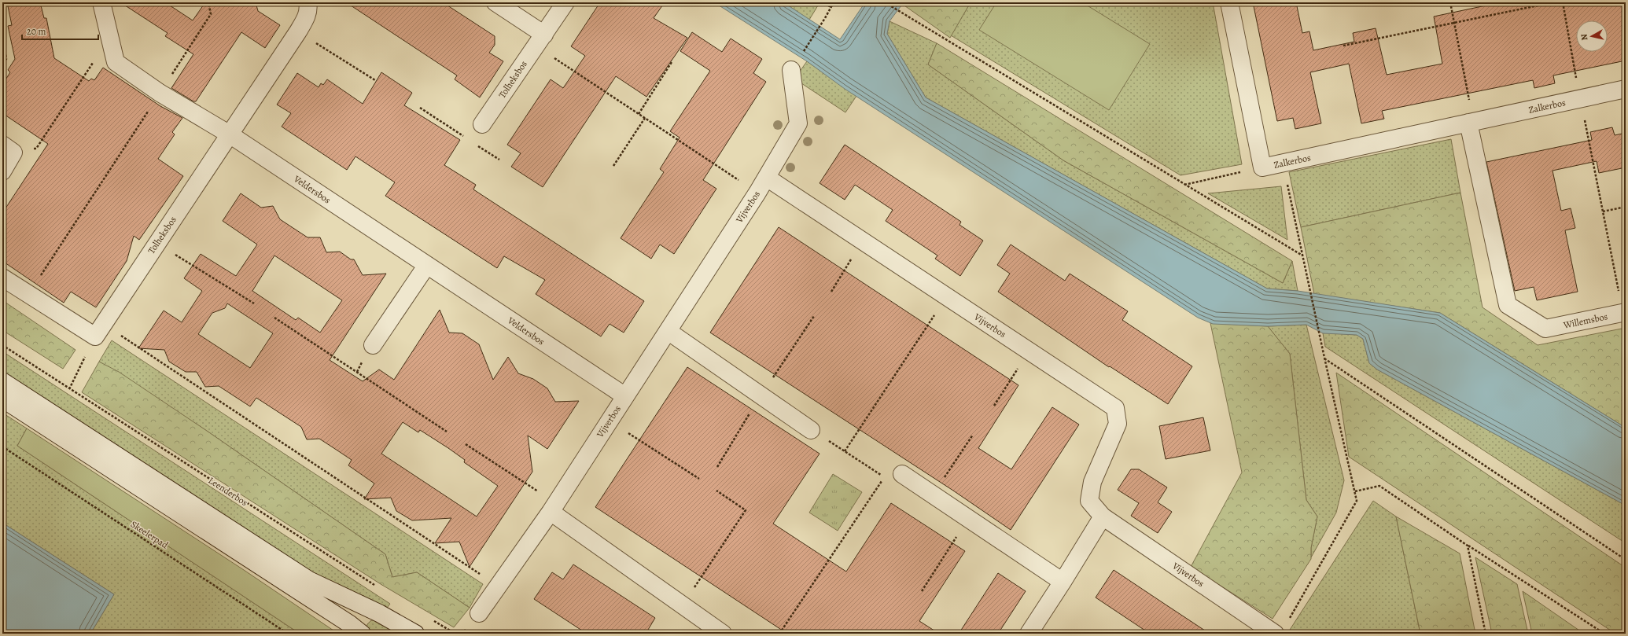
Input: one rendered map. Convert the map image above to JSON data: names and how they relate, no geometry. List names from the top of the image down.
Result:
{
  "streets": {
    "street": [
      "Tolheksbos",
      "Zalkerbos",
      "Veldersbos",
      "Vijverbos",
      "Willemsbos"
    ],
    "path": ["Leenderbos", "Skeelerpad"]
  },
  "crossings": [
    ["Tolheksbos", "Veldersbos"],
    ["Zalkerbos", "Willemsbos"],
    ["Veldersbos", "Vijverbos"]
  ],
  "scale_bar": "20 m",
  "north": "left"
}
